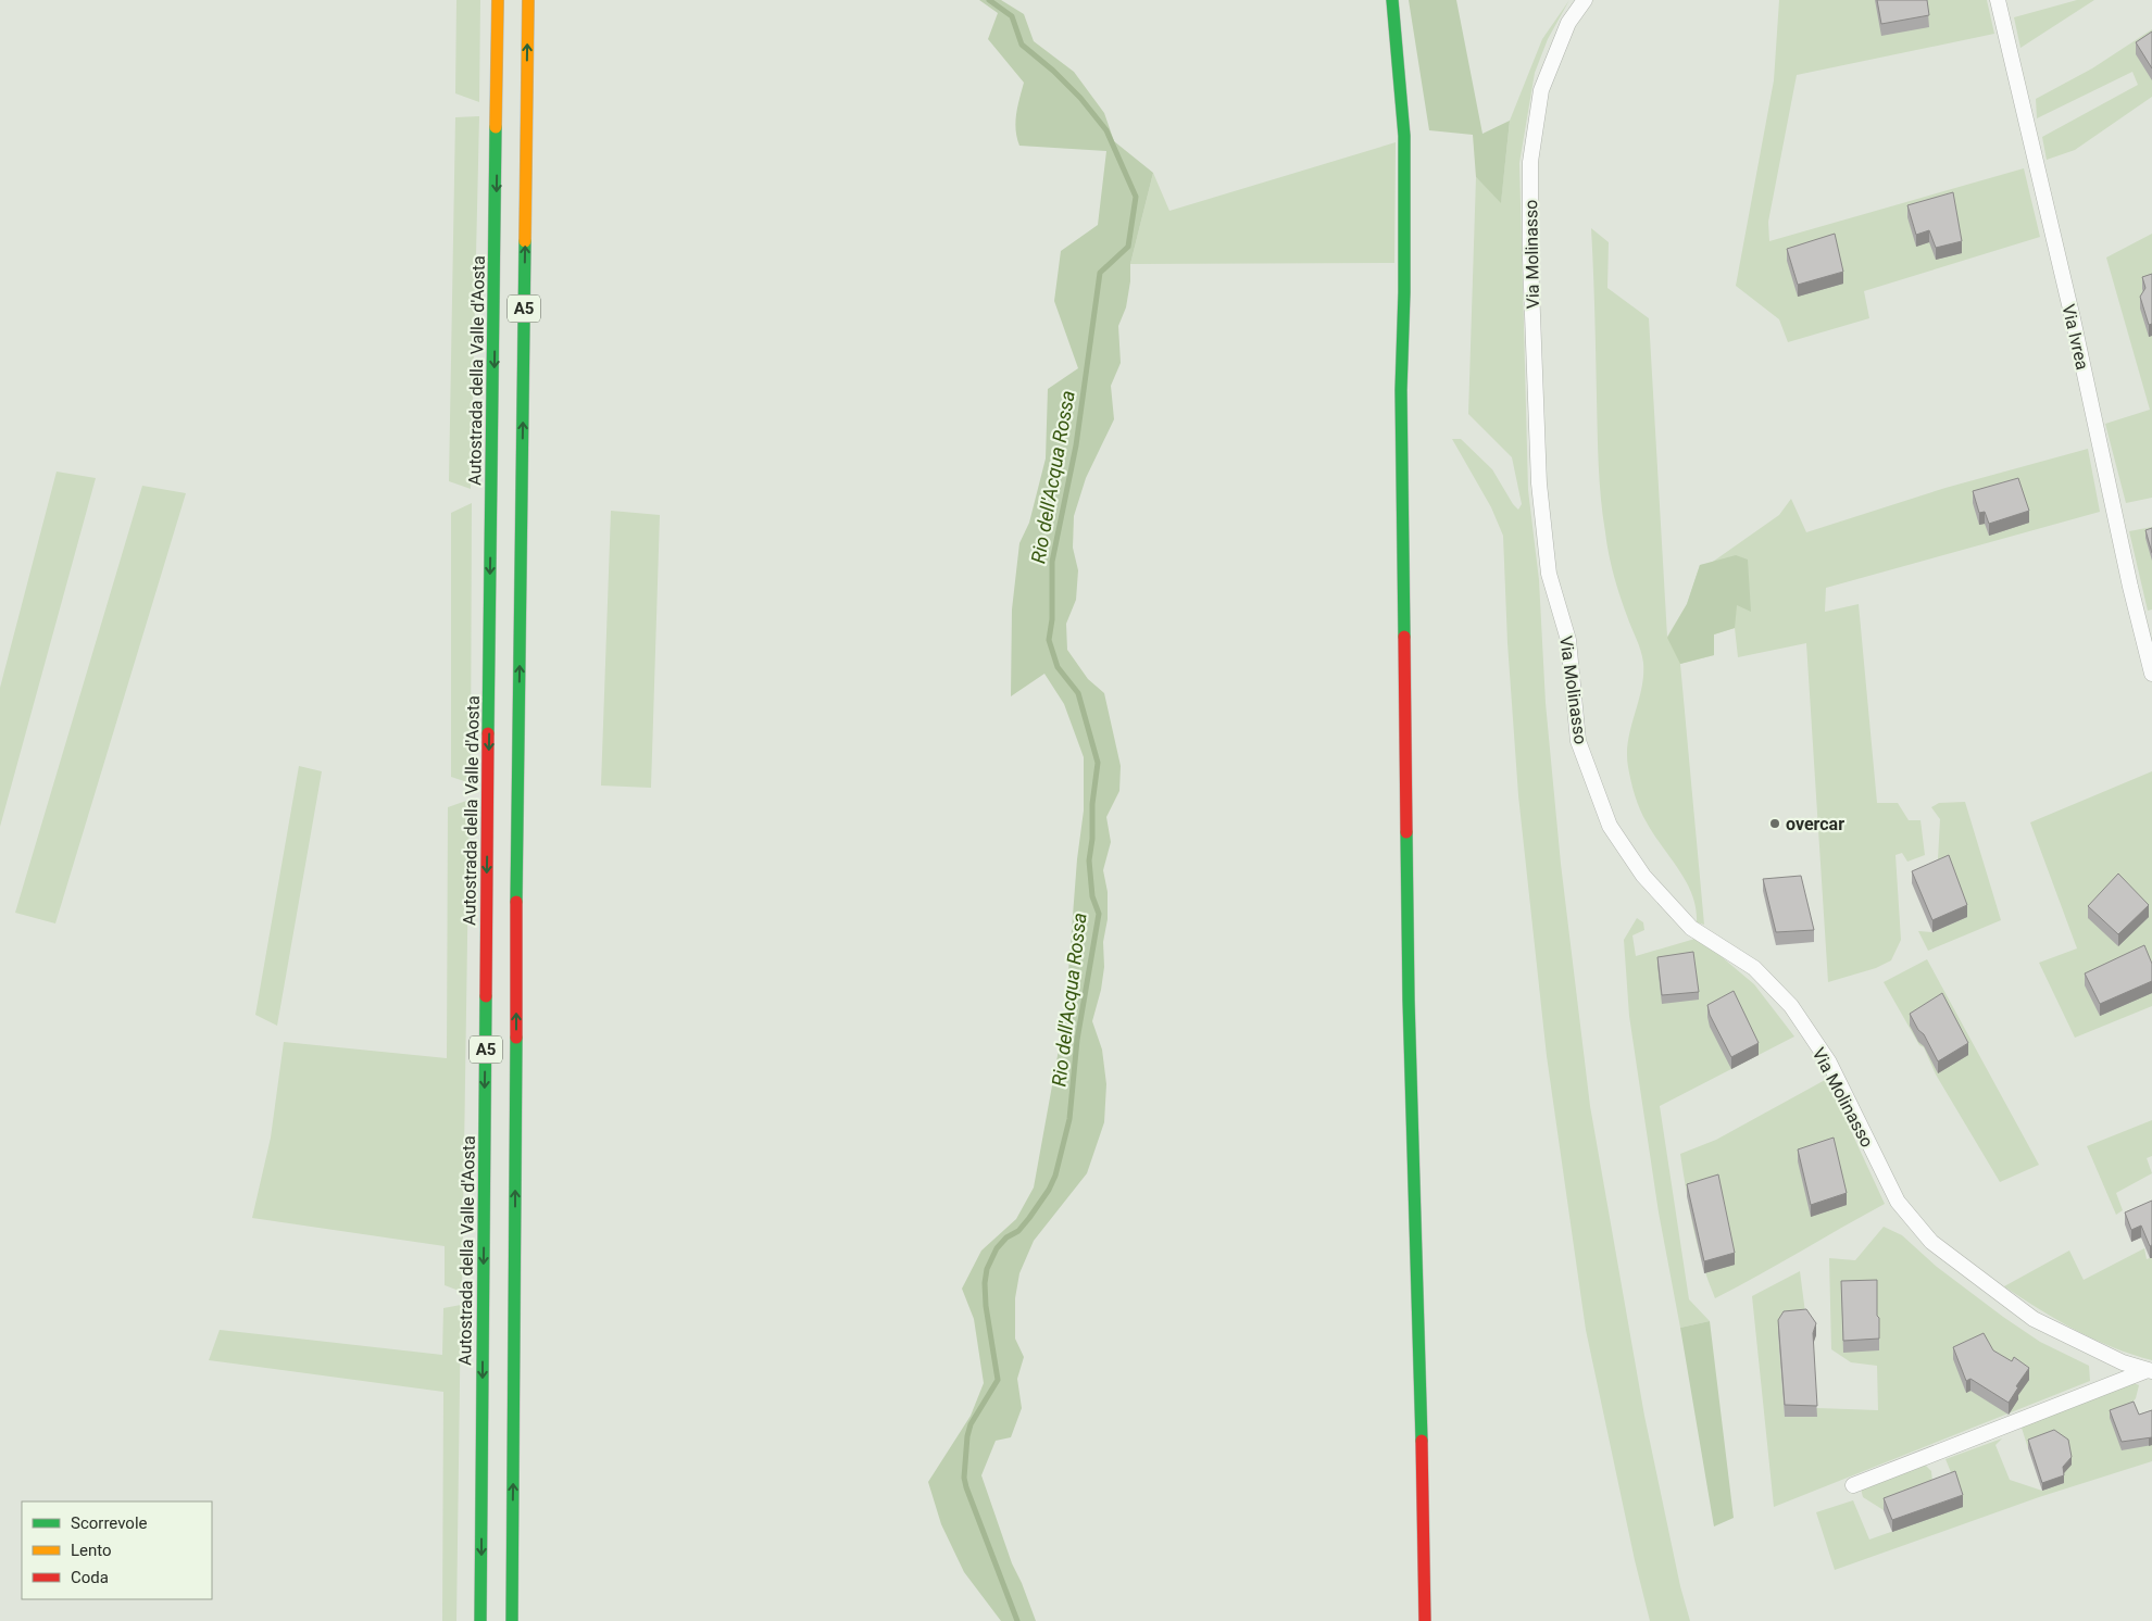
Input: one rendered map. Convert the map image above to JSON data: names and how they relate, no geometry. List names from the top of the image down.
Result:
{
  "streets": {
    "main road": ["A5", "Autostrada della Valle d'Aosta"],
    "street": ["Via Molinasso", "Via Ivrea"]
  },
  "water": ["Rio dell'Acqua Rossa"],
  "places": ["overcar"],
  "legend": ["Scorrevole", "Lento", "Coda"]
}
